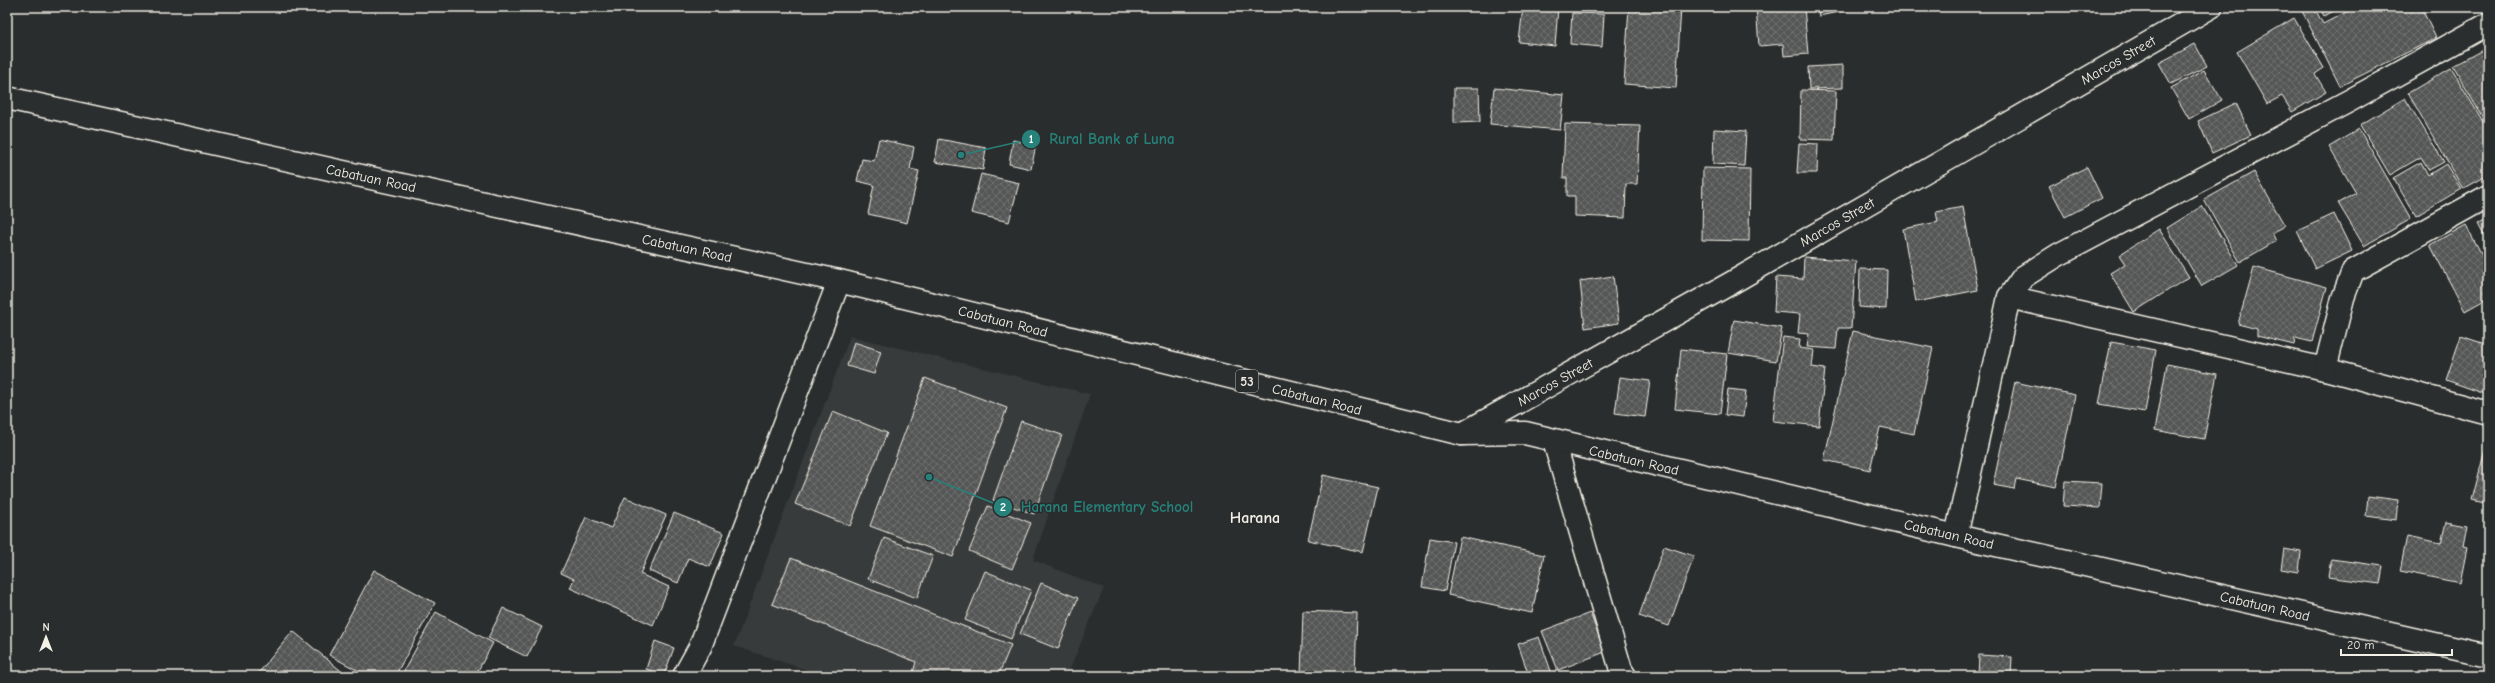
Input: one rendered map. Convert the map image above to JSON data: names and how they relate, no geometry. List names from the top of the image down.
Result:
{
  "streets": {
    "main road": ["Marcos Street", "Cabatuan Road", "53"]
  },
  "crossings": [
    ["Marcos Street", "Cabatuan Road"]
  ],
  "districts": ["Harana"],
  "places": ["Rural Bank of Luna", "Harana Elementary School"],
  "scale_bar": "20 m",
  "north": "top"
}
